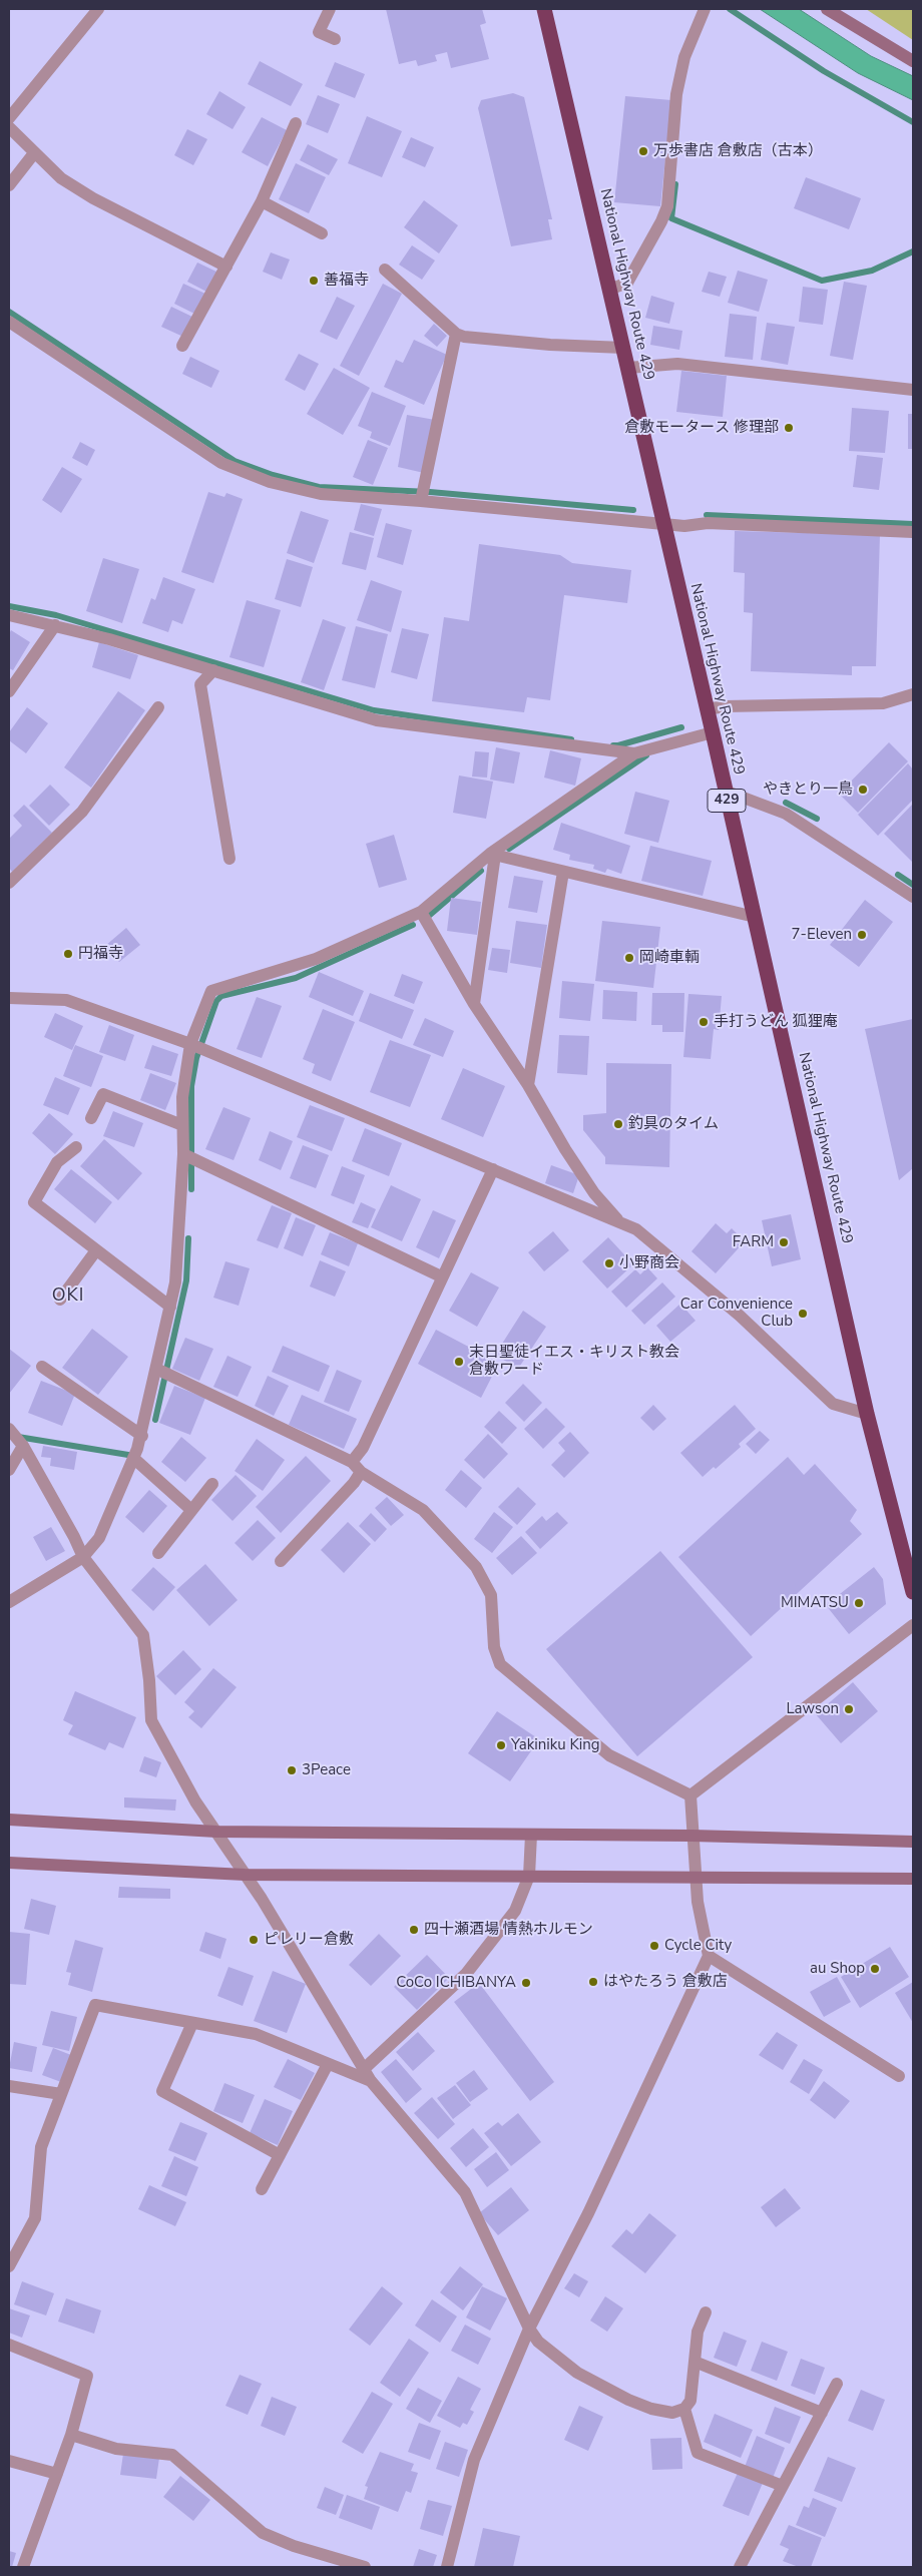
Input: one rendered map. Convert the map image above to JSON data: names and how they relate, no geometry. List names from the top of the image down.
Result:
{
  "streets": {
    "highway": ["National Highway Route 429", "429"]
  },
  "districts": ["OKI"],
  "places": [
    "万歩書店 倉敷店（古本）",
    "善福寺",
    "倉敷モータース 修理部",
    "やきとり一鳥",
    "7-Eleven",
    "円福寺",
    "岡崎車輌",
    "手打うどん 狐狸庵",
    "釣具のタイム",
    "FARM",
    "小野商会",
    "Car Convenience Club",
    "末日聖徒イエス・キリスト教会 倉敷ワード",
    "MIMATSU",
    "Lawson",
    "Yakiniku King",
    "3Peace",
    "四十瀬酒場 情熱ホルモン",
    "ピレリー倉敷",
    "Cycle City",
    "au Shop",
    "はやたろう 倉敷店",
    "CoCo ICHIBANYA"
  ]
}
